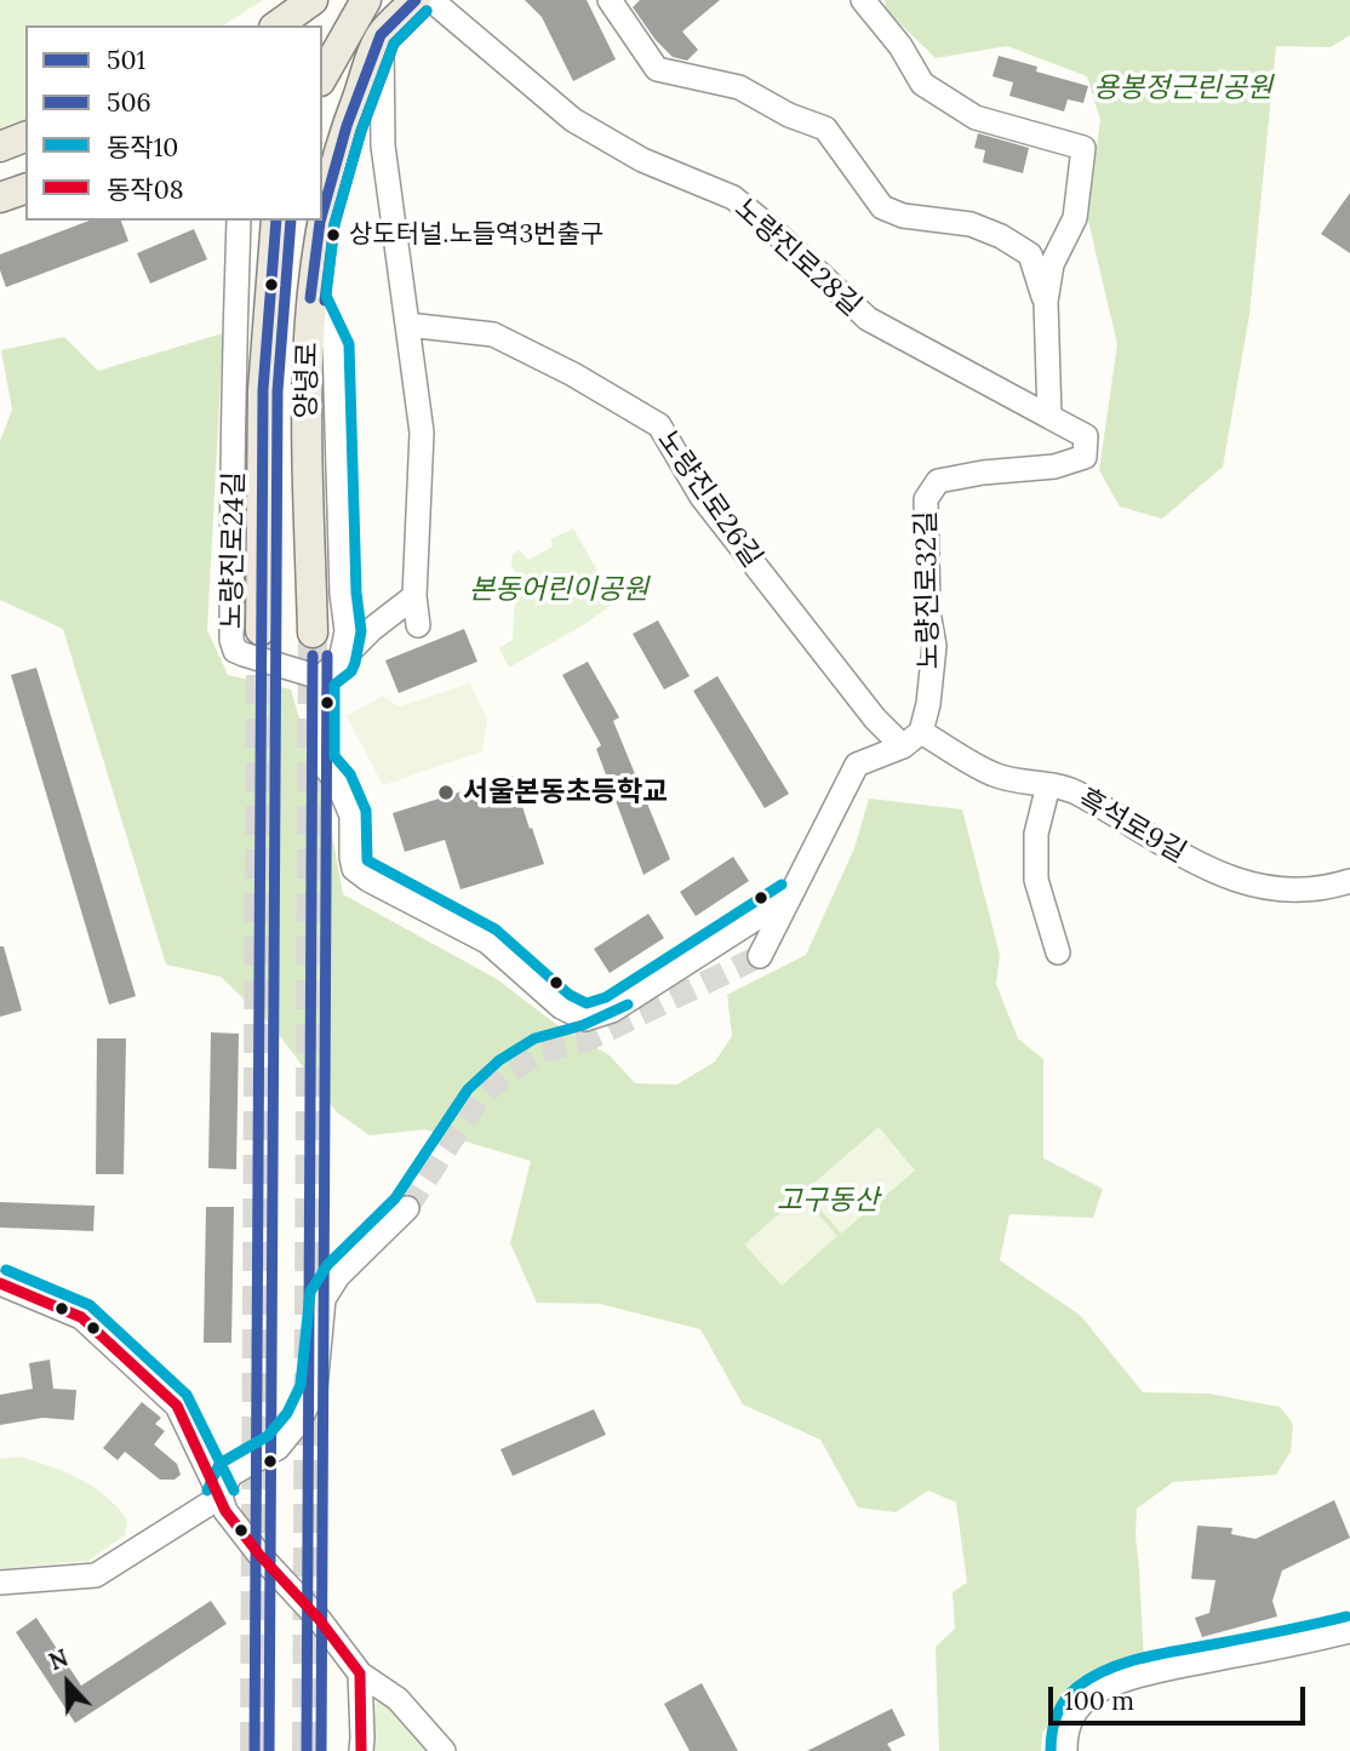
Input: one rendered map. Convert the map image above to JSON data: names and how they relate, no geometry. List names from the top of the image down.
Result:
{
  "streets": {
    "main road": ["양녕로"],
    "street": [
      "노량진로28길",
      "노량진로26길",
      "노량진로24길",
      "노량진로32길",
      "흑석로9길"
    ]
  },
  "crossings": [
    ["노량진로28길", "노량진로32길"],
    ["노량진로26길", "노량진로32길"],
    ["노량진로26길", "흑석로9길"],
    ["노량진로32길", "흑석로9길"]
  ],
  "parks": ["용봉정근린공원", "본동어린이공원", "고구동산"],
  "places": ["상도터널.노들역3번출구", "서울본동초등학교"],
  "lines": [
    "transit line 501",
    "transit line 506",
    "transit line 동작10",
    "transit line 동작08"
  ],
  "legend": [
    "501",
    "506",
    "동작10",
    "동작08"
  ],
  "scale_bar": "100 m",
  "north": "top"
}
